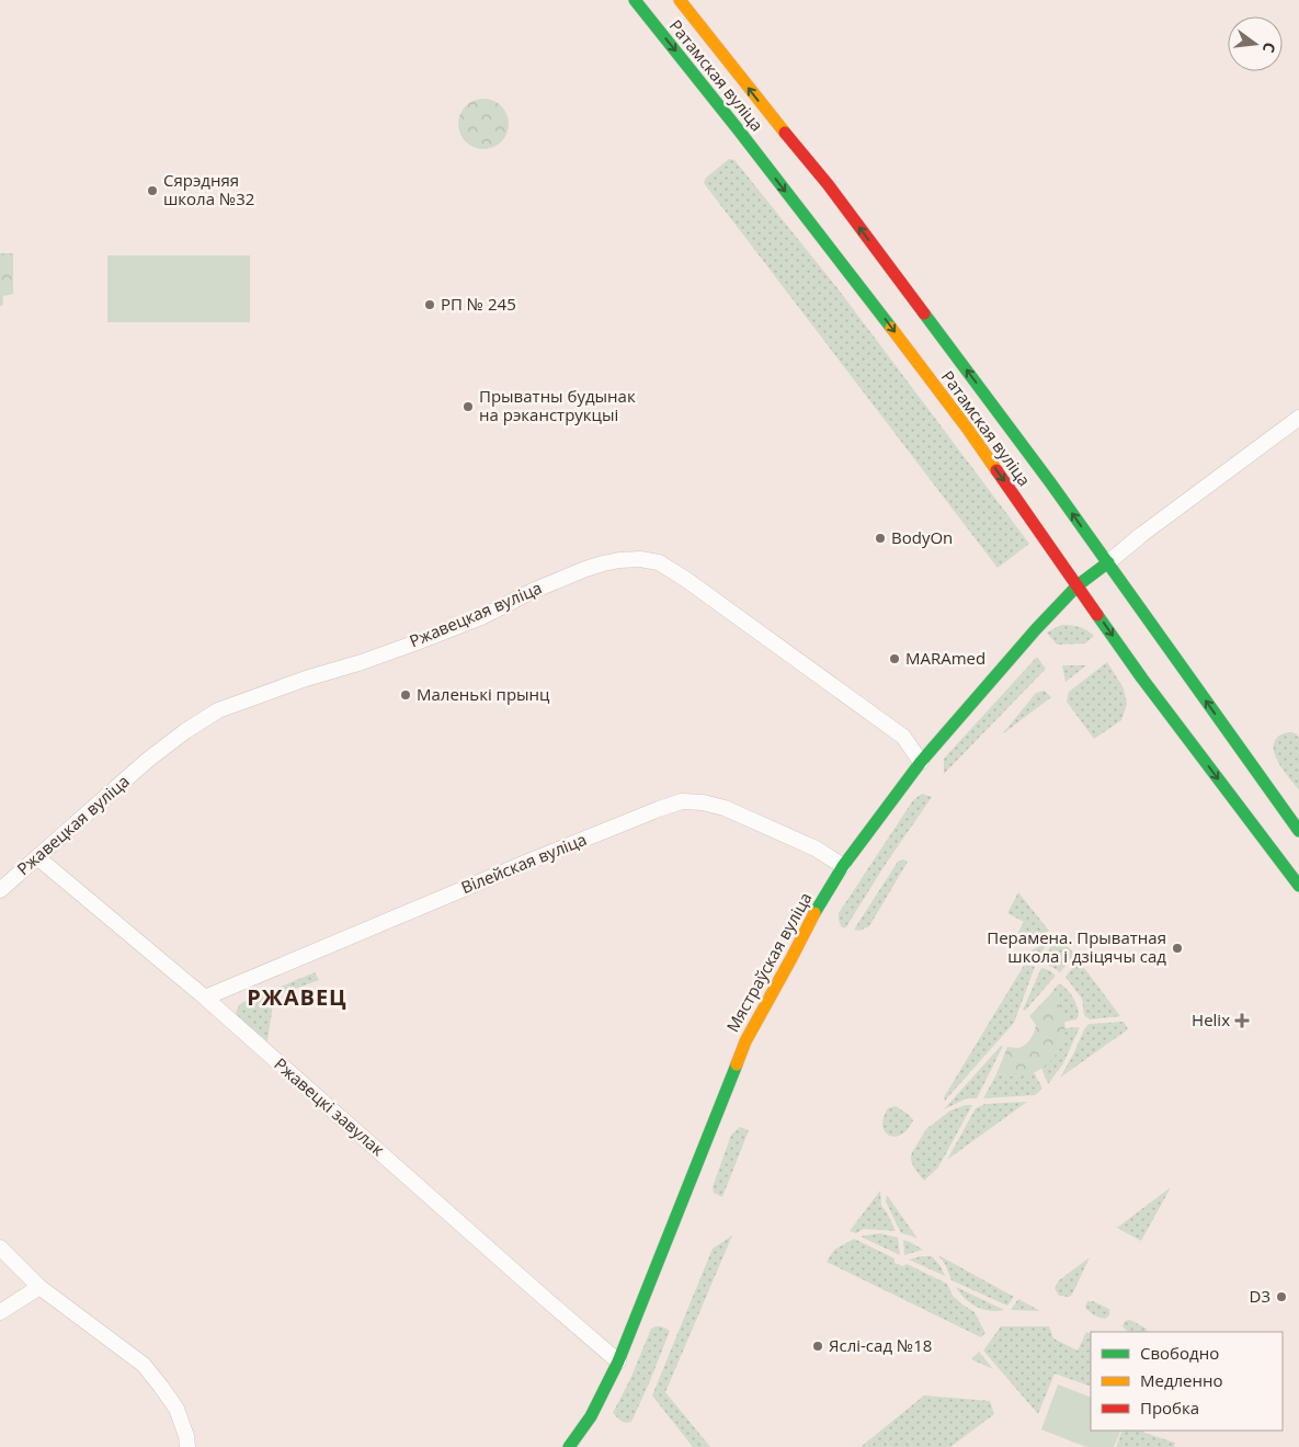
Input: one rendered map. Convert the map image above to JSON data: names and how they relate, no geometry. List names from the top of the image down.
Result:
{
  "streets": {
    "main road": ["Ратамская вуліца", "Мястраўская вуліца"],
    "street": ["Ржавецкая вуліца", "Вілейская вуліца", "Ржавецкі завулак"]
  },
  "crossings": [
    ["Ратамская вуліца", "Мястраўская вуліца"],
    ["Ржавецкая вуліца", "Мястраўская вуліца"],
    ["Ржавецкая вуліца", "Ржавецкі завулак"],
    ["Вілейская вуліца", "Мястраўская вуліца"],
    ["Вілейская вуліца", "Ржавецкі завулак"],
    ["Мястраўская вуліца", "Ржавецкі завулак"]
  ],
  "districts": ["РЖАВЕЦ"],
  "places": {
    "other": [
      "Сярэдняя школа №32",
      "РП № 245",
      "Прыватны будынак на рэканструкцыі",
      "BodyOn",
      "MARAmed",
      "Маленькі прынц",
      "Перамена. Прыватная школа і дзіцячы сад",
      "D3",
      "Яслі-сад №18"
    ],
    "health": ["Helix"]
  },
  "legend": ["Свободно", "Медленно", "Пробка"],
  "north": "right"
}
